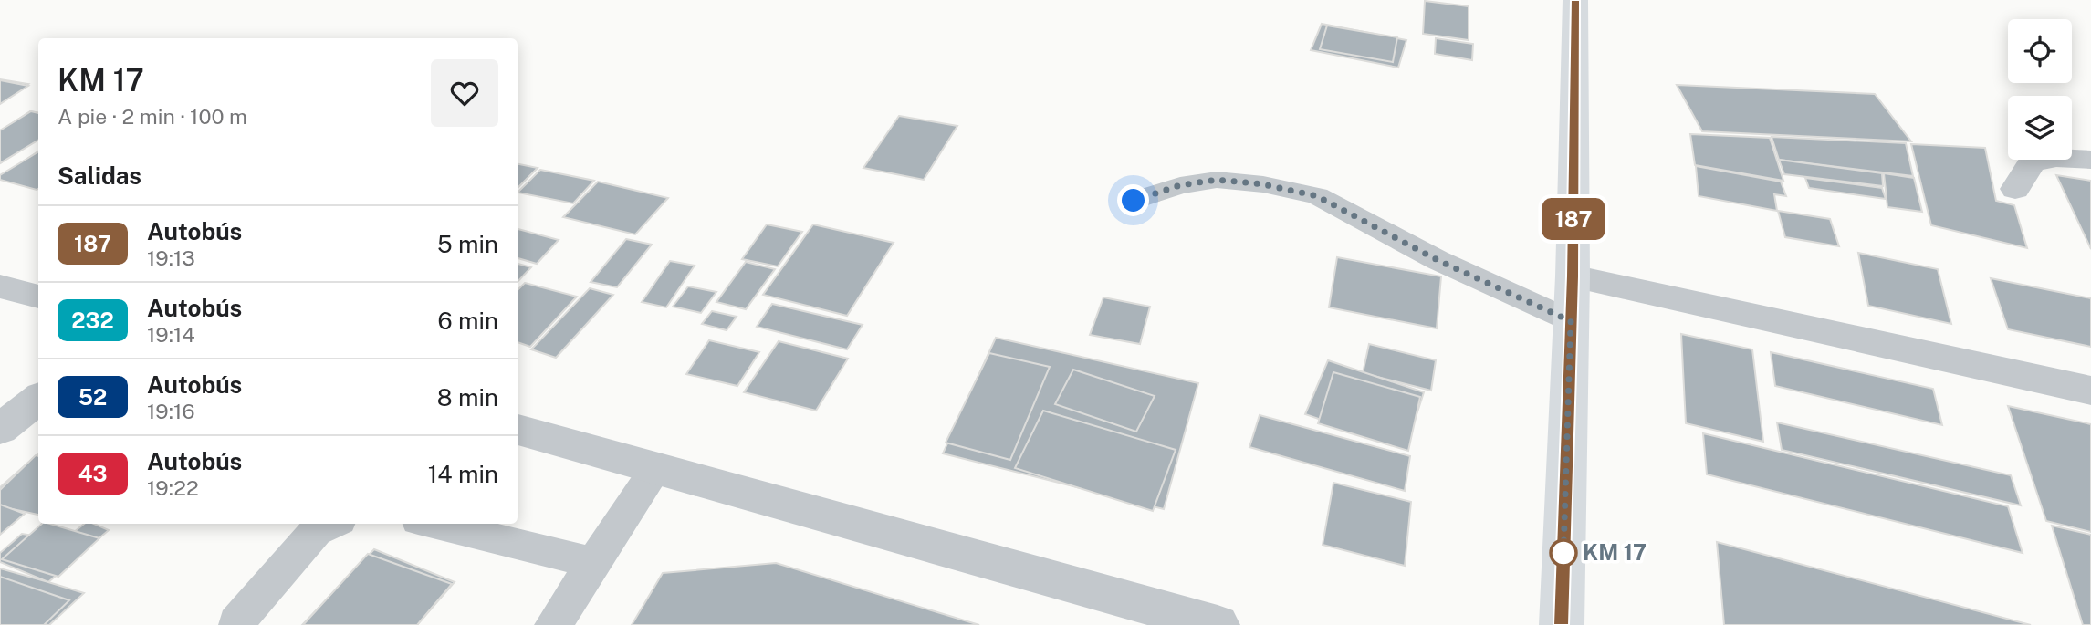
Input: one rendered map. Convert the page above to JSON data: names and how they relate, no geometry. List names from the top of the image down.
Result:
{
  "places": ["KM 17"],
  "lines": ["bus line 187"],
  "page": {
    "on_map": "187",
    "heading": [
      ["KM 17", "A pie · 2 min · 100 m"],
      "Salidas"
    ],
    "list": [
      {
        "mark": "187",
        "name": "Autobús",
        "note": "19:13",
        "value": "5 min"
      },
      {
        "mark": "232",
        "name": "Autobús",
        "note": "19:14",
        "value": "6 min"
      },
      {
        "mark": "52",
        "name": "Autobús",
        "note": "19:16",
        "value": "8 min"
      },
      {
        "mark": "43",
        "name": "Autobús",
        "note": "19:22",
        "value": "14 min"
      }
    ]
  }
}
